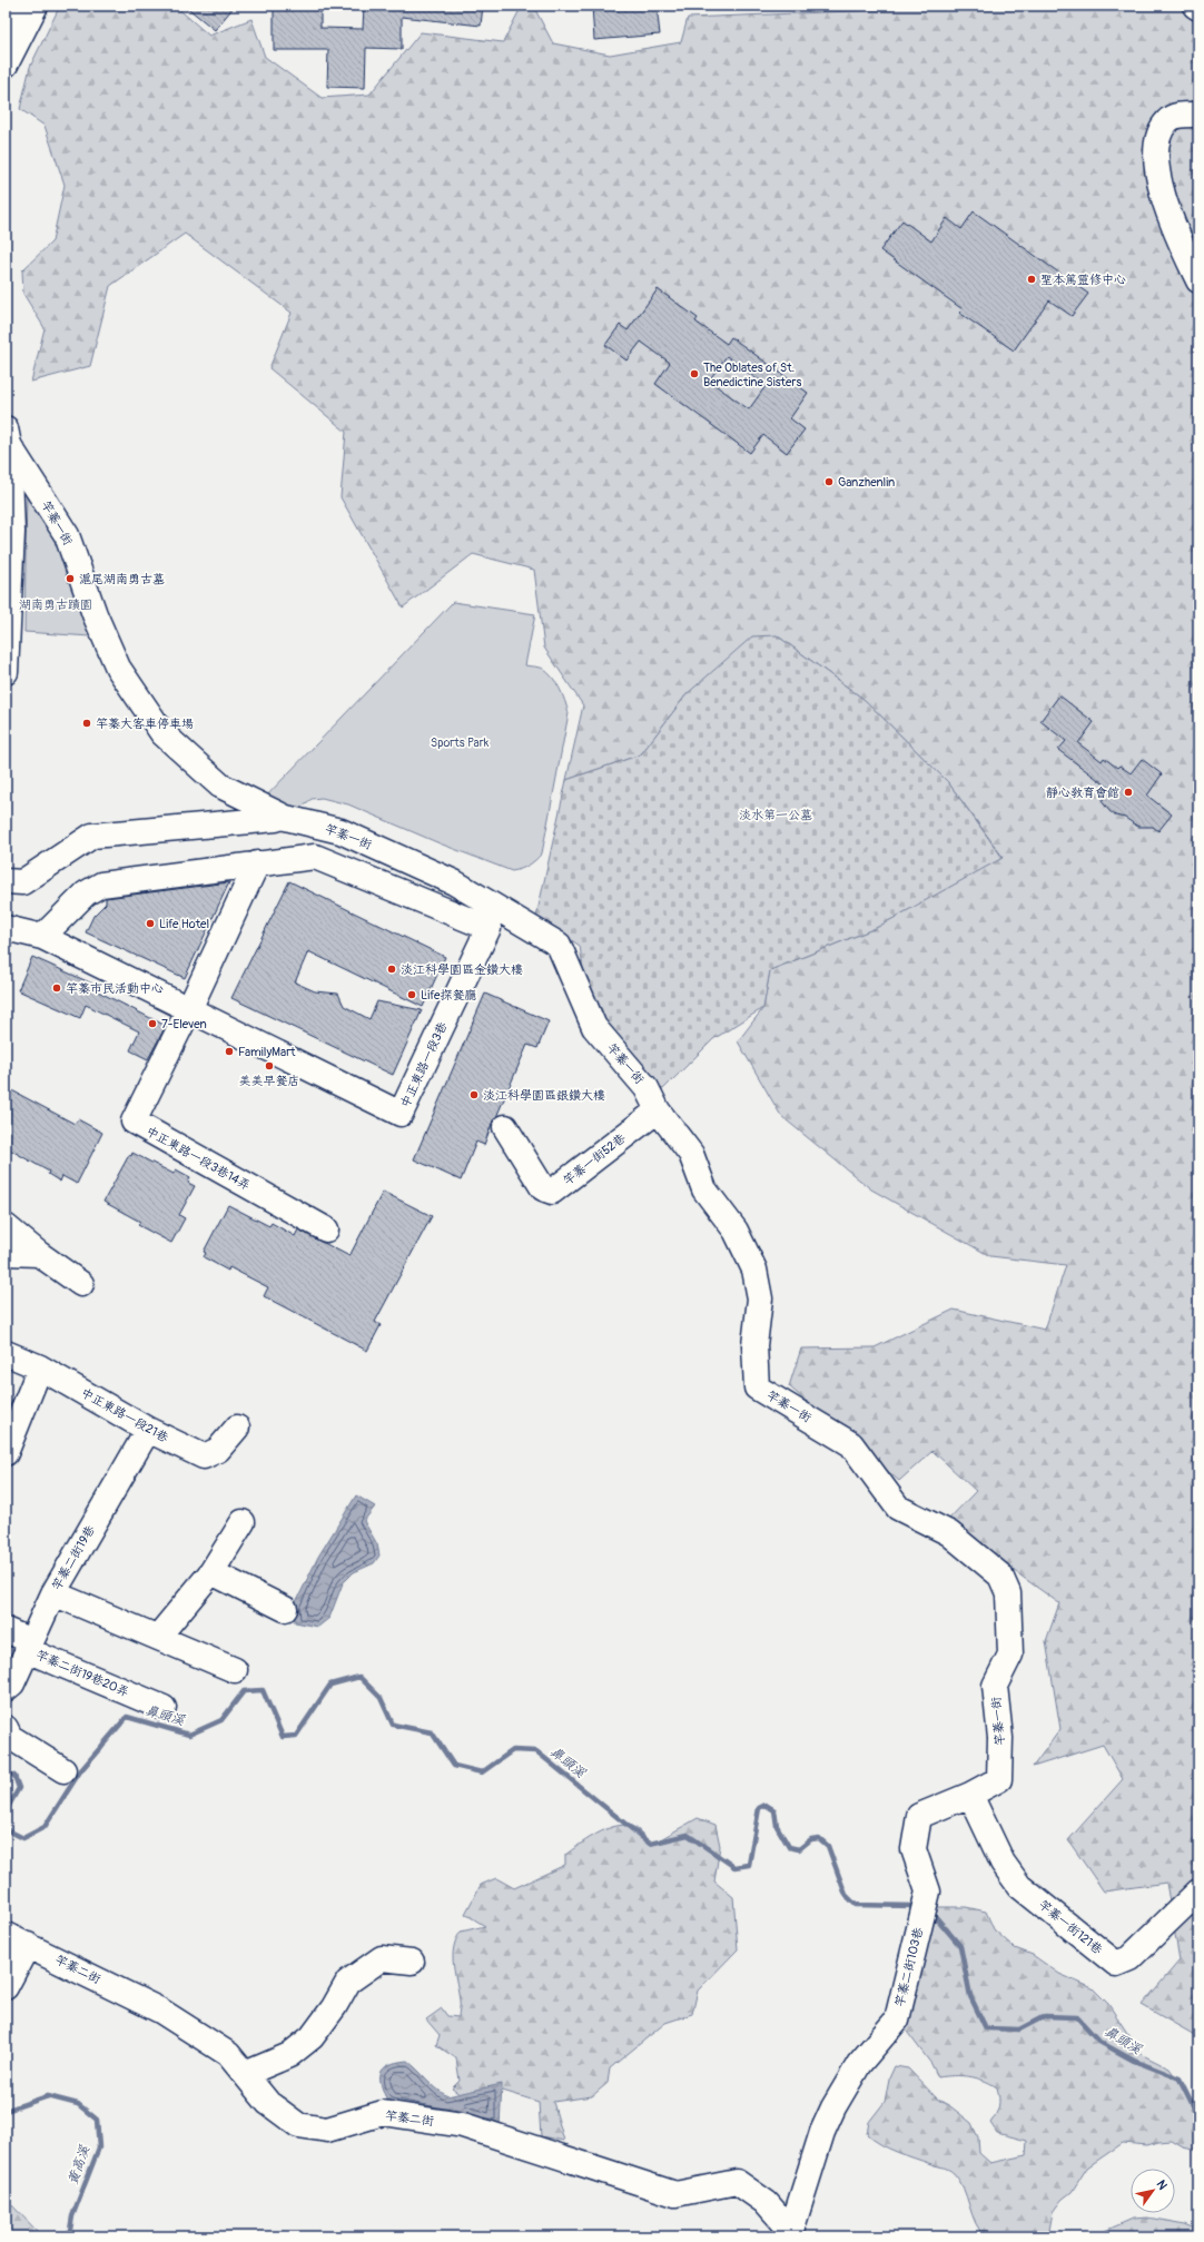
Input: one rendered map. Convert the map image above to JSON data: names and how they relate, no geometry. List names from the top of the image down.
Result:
{
  "streets": {
    "street": [
      "竿蓁一街",
      "中正東路一段3巷",
      "中正東路一段3巷14弄",
      "竿蓁一街52巷",
      "中正東路一段21巷",
      "竿蓁二街19巷",
      "竿蓁二街19巷20弄",
      "竿蓁一街121巷",
      "竿蓁二街103巷",
      "竿蓁二街"
    ]
  },
  "crossings": [
    ["竿蓁一街", "竿蓁一街52巷"],
    ["竿蓁一街", "竿蓁一街121巷"],
    ["竿蓁一街", "竿蓁二街103巷"],
    ["中正東路一段3巷", "中正東路一段3巷14弄"],
    ["中正東路一段21巷", "竿蓁二街19巷"],
    ["竿蓁二街19巷", "竿蓁二街19巷20弄"],
    ["竿蓁一街121巷", "竿蓁二街103巷"],
    ["竿蓁二街103巷", "竿蓁二街"]
  ],
  "water": ["鼻頭溪", "黃高溪"],
  "parks": ["湖南勇古蹟園", "Sports Park", "淡水第一公墓"],
  "places": [
    "聖本篤靈修中心",
    "The Oblates of St. Benedictine Sisters",
    "Ganzhenlin",
    "滬尾湖南勇古墓",
    "竿蓁大客車停車場",
    "靜心教育會館",
    "Life Hotel",
    "淡江科學園區金鑽大樓",
    "竿蓁市民活動中心",
    "Life探餐廳",
    "7-Eleven",
    "FamilyMart",
    "美美早餐店",
    "淡江科學園區銀鑽大樓"
  ],
  "north": "top right"
}
